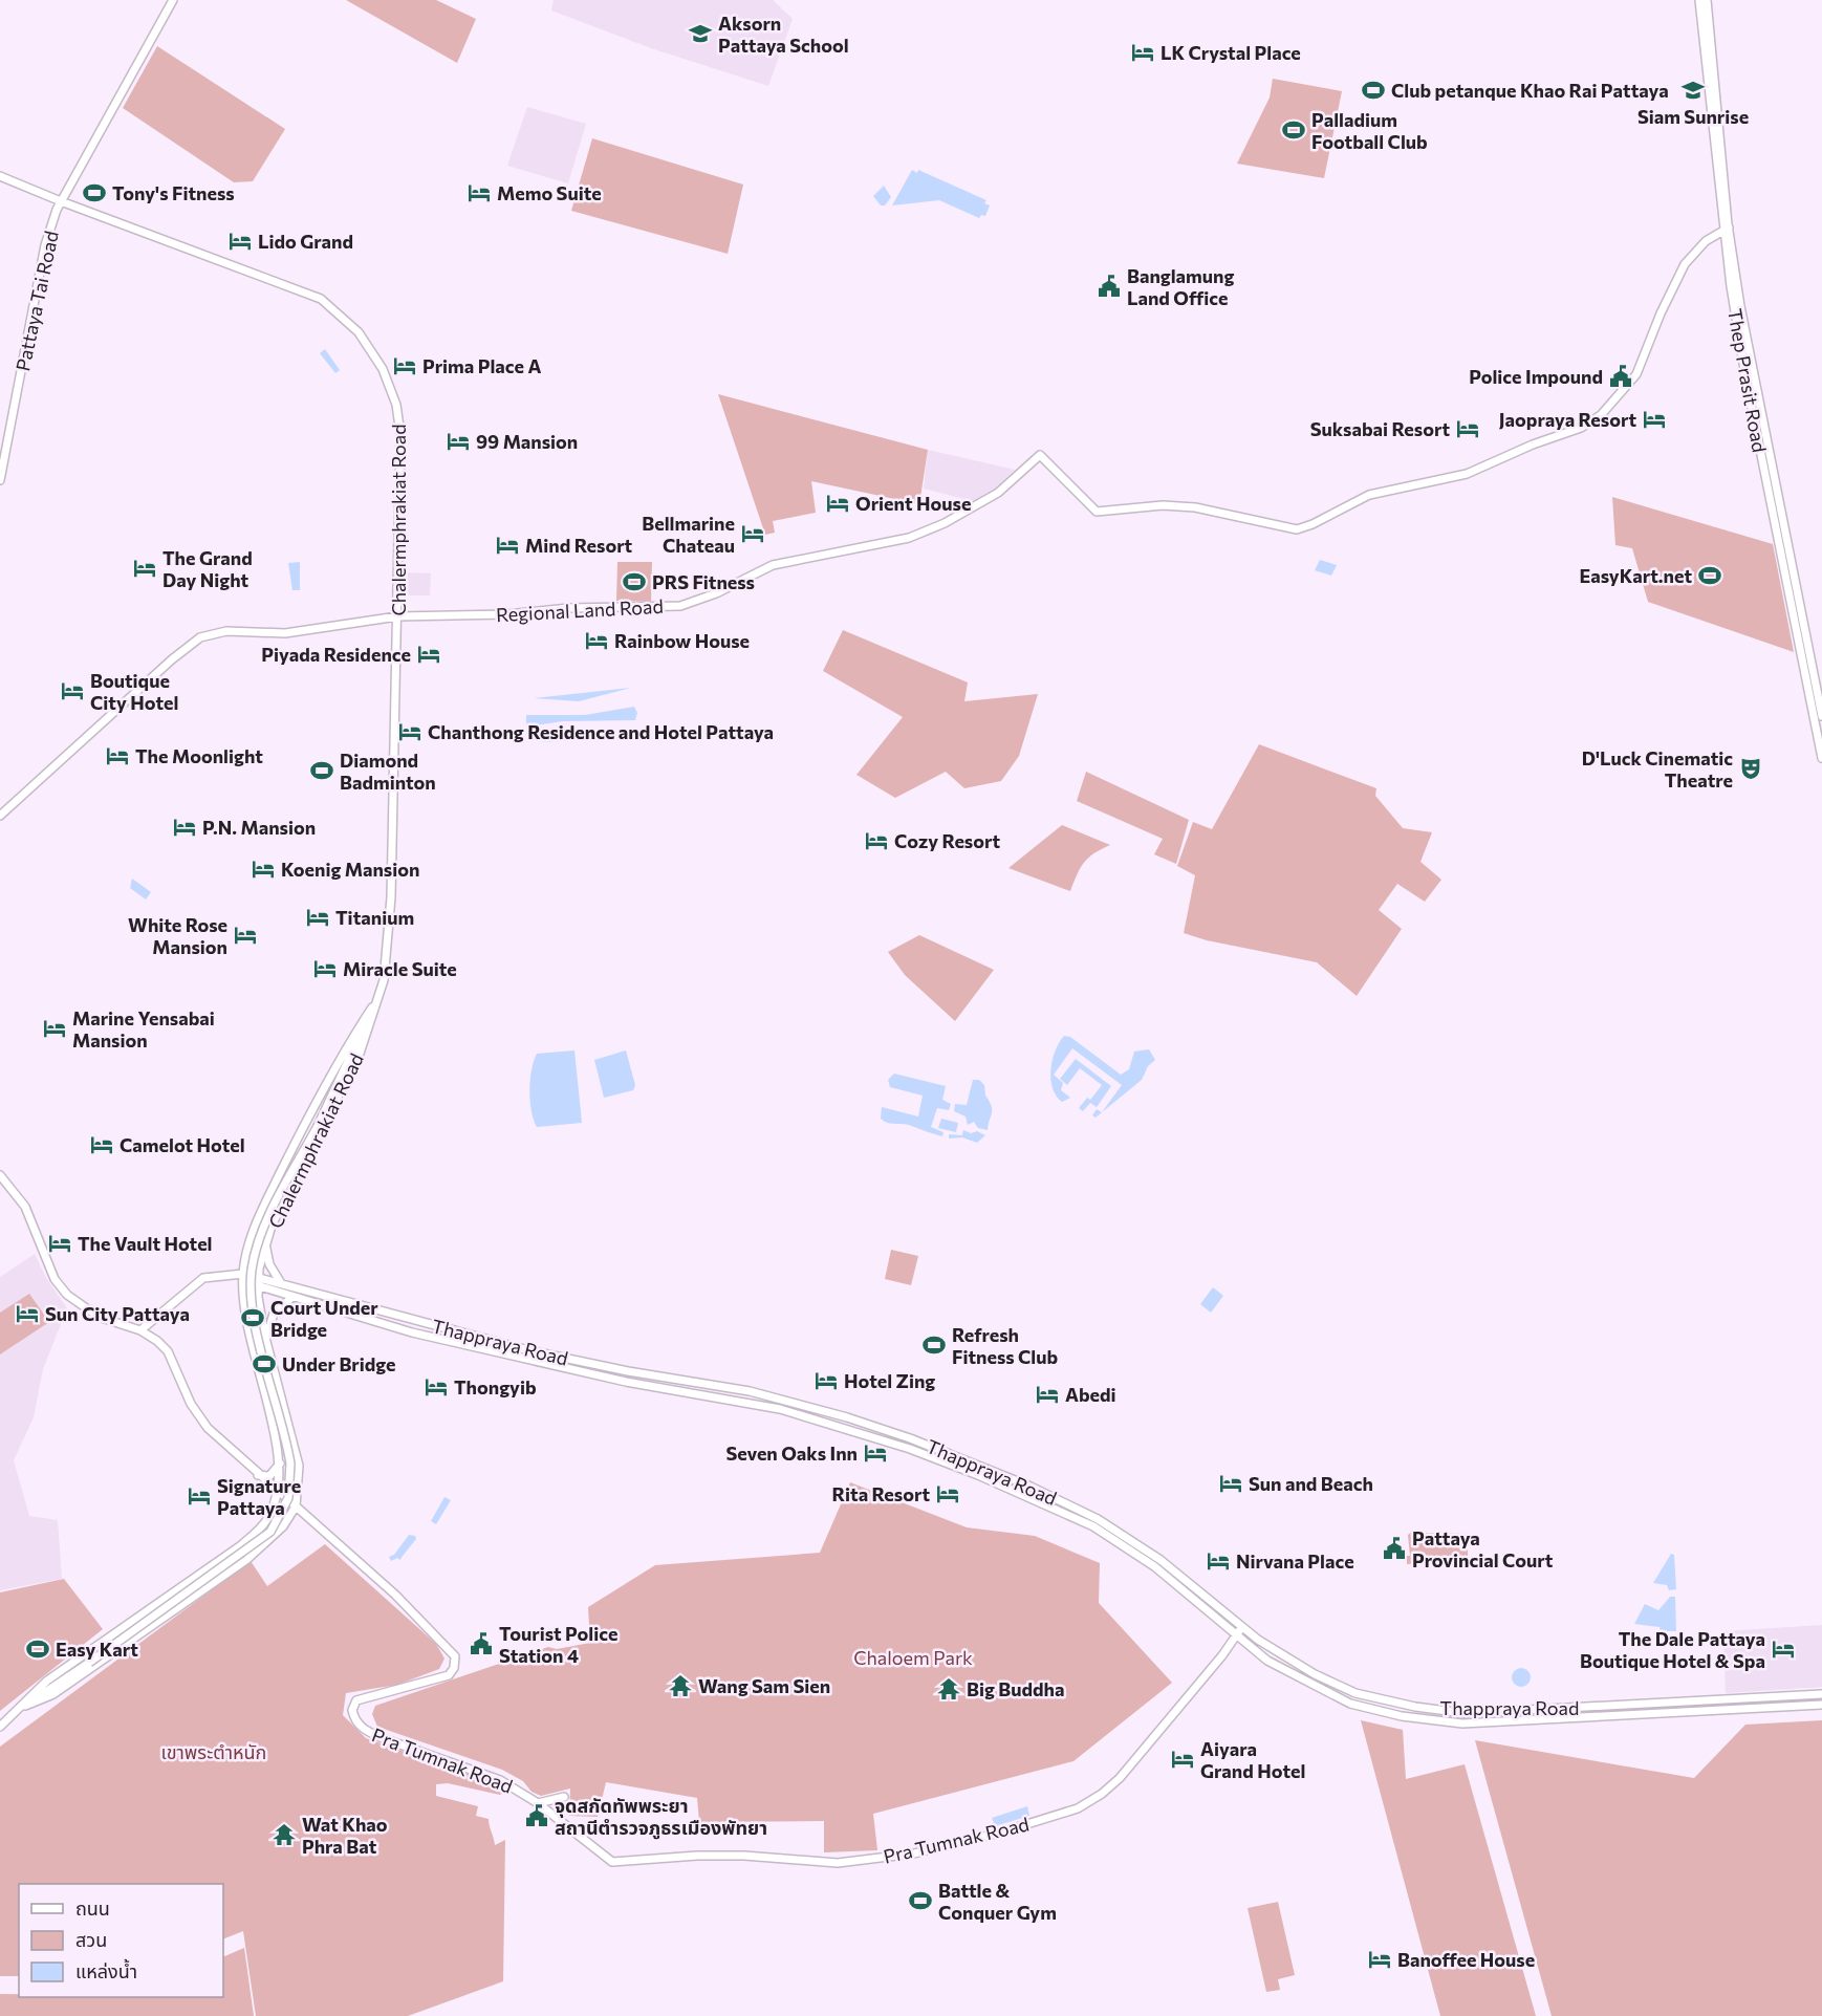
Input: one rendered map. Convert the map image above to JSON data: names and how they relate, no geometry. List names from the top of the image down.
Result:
{
  "streets": {
    "main road": [
      "Pattaya Tai Road",
      "Thep Prasit Road",
      "Chalermphrakiat Road",
      "Regional Land Road",
      "Thappraya Road",
      "Pra Tumnak Road"
    ]
  },
  "crossings": [
    ["Pattaya Tai Road", "Chalermphrakiat Road"],
    ["Thep Prasit Road", "Regional Land Road"],
    ["Chalermphrakiat Road", "Regional Land Road"],
    ["Chalermphrakiat Road", "Thappraya Road"],
    ["Chalermphrakiat Road", "Pra Tumnak Road"],
    ["Thappraya Road", "Pra Tumnak Road"]
  ],
  "parks": ["Chaloem Park", "เขาพระตำหนัก"],
  "places": {
    "school or university": ["Aksorn Pattaya School", "Siam Sunrise"],
    "hotel": [
      "LK Crystal Place",
      "Memo Suite",
      "Lido Grand",
      "Prima Place A",
      "Jaopraya Resort",
      "Suksabai Resort",
      "99 Mansion",
      "Orient House",
      "Bellmarine Chateau",
      "Mind Resort",
      "The Grand Day Night",
      "Rainbow House",
      "Piyada Residence",
      "Boutique City Hotel",
      "Chanthong Residence and Hotel Pattaya",
      "The Moonlight",
      "P.N. Mansion",
      "Cozy Resort",
      "Koenig Mansion",
      "Titanium",
      "White Rose Mansion",
      "Miracle Suite",
      "Marine Yensabai Mansion",
      "Camelot Hotel",
      "The Vault Hotel",
      "Sun City Pattaya",
      "Hotel Zing",
      "Thongyib",
      "Abedi",
      "Seven Oaks Inn",
      "Sun and Beach",
      "Rita Resort",
      "Signature Pattaya",
      "Nirvana Place",
      "The Dale Pattaya Boutique Hotel & Spa",
      "Aiyara Grand Hotel",
      "Banoffee House"
    ],
    "sports": [
      "Club petanque Khao Rai Pattaya",
      "Palladium Football Club",
      "Tony's Fitness",
      "EasyKart.net",
      "PRS Fitness",
      "Diamond Badminton",
      "Court Under Bridge",
      "Refresh Fitness Club",
      "Under Bridge",
      "Easy Kart",
      "Battle & Conquer Gym"
    ],
    "public building": [
      "Banglamung Land Office",
      "Police Impound",
      "Pattaya Provincial Court",
      "Tourist Police Station 4",
      "จุดสกัดทัพพระยา สถานีตำรวจภูธรเมืองพัทยา"
    ],
    "theatre": ["D'Luck Cinematic Theatre"],
    "temple": ["Wang Sam Sien", "Big Buddha", "Wat Khao Phra Bat"]
  },
  "legend": ["ถนน", "สวน", "แหล่งน้ำ"]
}
